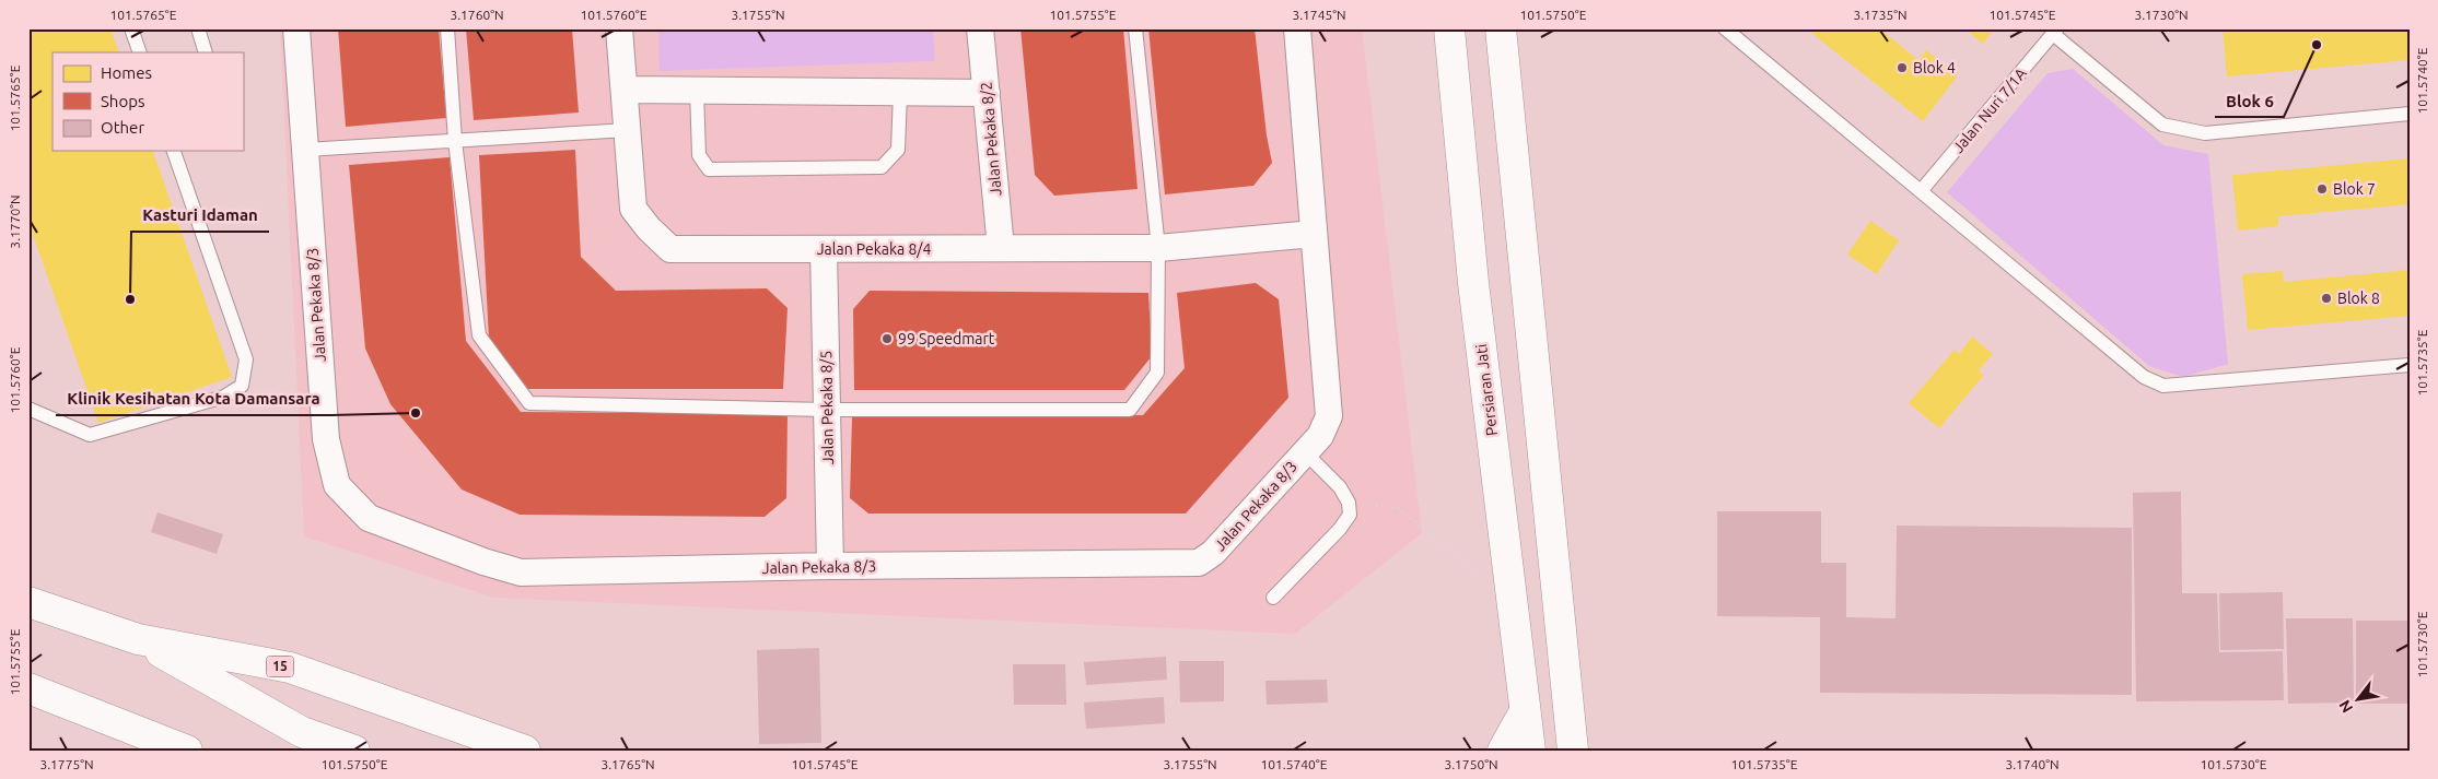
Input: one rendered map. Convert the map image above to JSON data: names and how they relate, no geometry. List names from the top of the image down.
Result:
{
  "streets": {
    "main road": ["Persiaran Jati", "15"],
    "street": [
      "Jalan Pekaka 8/2",
      "Jalan Pekaka 8/4",
      "Jalan Pekaka 8/3",
      "Jalan Pekaka 8/5"
    ],
    "lane": ["Jalan Nuri 7/1A"]
  },
  "crossings": [
    ["Jalan Pekaka 8/2", "Jalan Pekaka 8/4"],
    ["Jalan Pekaka 8/4", "Jalan Pekaka 8/3"],
    ["Jalan Pekaka 8/4", "Jalan Pekaka 8/5"],
    ["Jalan Pekaka 8/3", "Jalan Pekaka 8/5"]
  ],
  "places": [
    "Blok 6",
    "Blok 4",
    "Blok 7",
    "Blok 8",
    "Kasturi Idaman",
    "99 Speedmart",
    "Klinik Kesihatan Kota Damansara"
  ],
  "legend": ["Homes", "Shops", "Other"],
  "north": "bottom left",
  "coordinates": [
    "101.5765°E",
    "3.1760°N",
    "101.5760°E",
    "3.1755°N",
    "101.5755°E",
    "3.1745°N",
    "101.5750°E",
    "3.1735°N",
    "101.5745°E",
    "3.1730°N",
    "101.5740°E",
    "3.1770°N",
    "101.5735°E",
    "101.5730°E",
    "3.1775°N",
    "3.1765°N",
    "3.1750°N",
    "3.1740°N"
  ]
}
